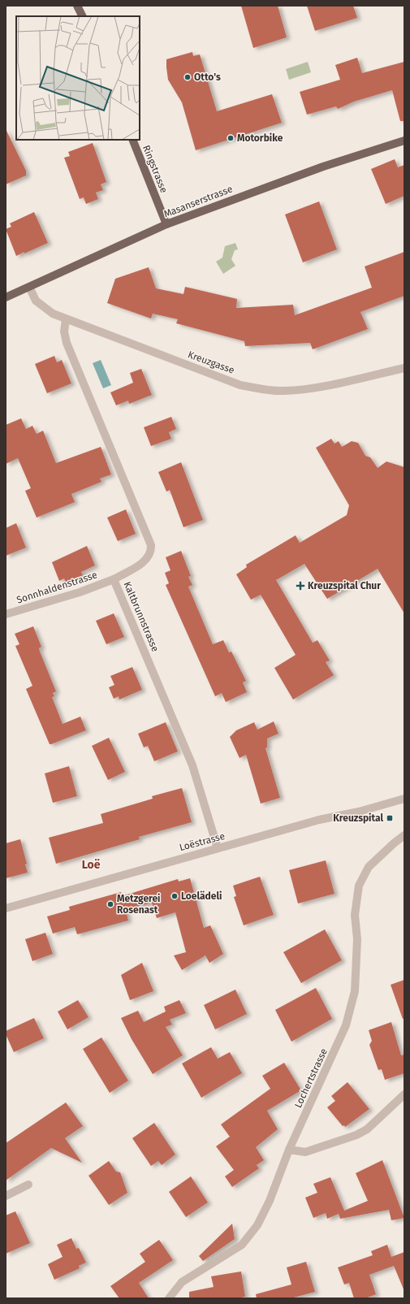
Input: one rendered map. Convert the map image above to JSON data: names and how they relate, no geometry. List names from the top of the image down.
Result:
{
  "streets": {
    "main road": ["Ringstrasse", "Masanserstrasse"],
    "street": [
      "Kreuzgasse",
      "Sonnhaldenstrasse",
      "Kaltbrunnstrasse",
      "Loëstrasse",
      "Lochertstrasse"
    ]
  },
  "crossings": [
    ["Ringstrasse", "Masanserstrasse"],
    ["Masanserstrasse", "Kreuzgasse"],
    ["Kreuzgasse", "Kaltbrunnstrasse"],
    ["Sonnhaldenstrasse", "Kaltbrunnstrasse"],
    ["Kaltbrunnstrasse", "Loëstrasse"]
  ],
  "districts": ["Loë"],
  "places": {
    "other": [
      "Otto's",
      "Motorbike",
      "Loelädeli",
      "Metzgerei Rosenast"
    ],
    "health": ["Kreuzspital Chur"],
    "transit": ["Kreuzspital"]
  }
}
